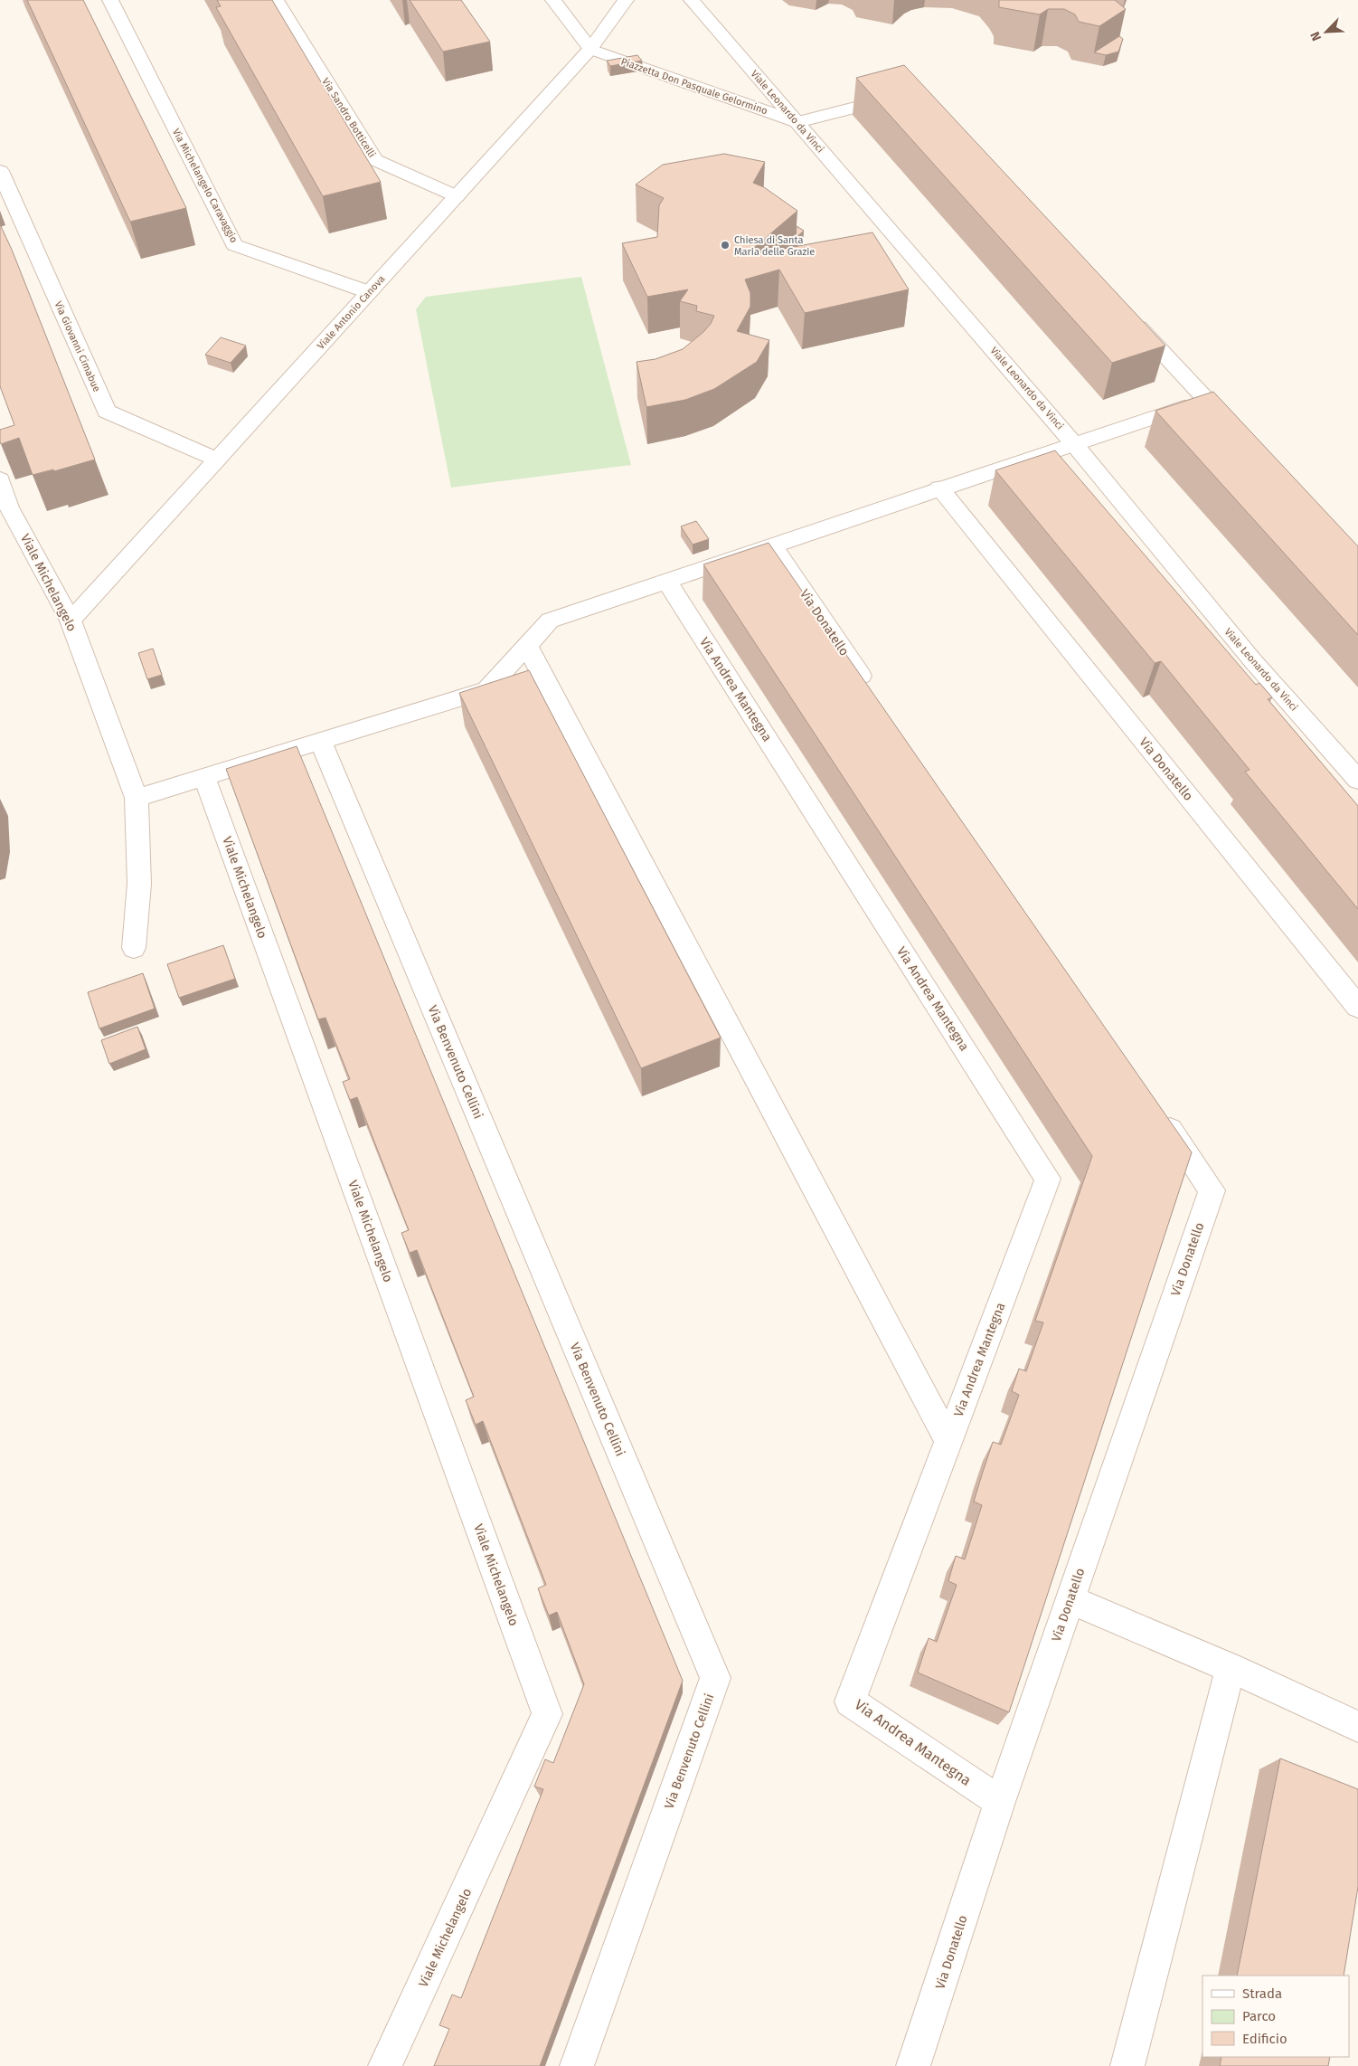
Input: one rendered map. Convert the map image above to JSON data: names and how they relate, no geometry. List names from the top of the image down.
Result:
{
  "streets": {
    "street": [
      "Piazzetta Don Pasquale Gelormino",
      "Viale Leonardo da Vinci",
      "Via Sandro Botticelli",
      "Via Michelangelo Caravaggio",
      "Viale Antonio Canova",
      "Via Giovanni Cimabue",
      "Viale Michelangelo",
      "Via Donatello",
      "Via Andrea Mantegna",
      "Via Benvenuto Cellini"
    ]
  },
  "crossings": [
    ["Piazzetta Don Pasquale Gelormino", "Viale Leonardo da Vinci"],
    ["Piazzetta Don Pasquale Gelormino", "Viale Antonio Canova"],
    ["Via Sandro Botticelli", "Viale Antonio Canova"],
    ["Via Michelangelo Caravaggio", "Viale Antonio Canova"],
    ["Viale Antonio Canova", "Via Giovanni Cimabue"],
    ["Viale Antonio Canova", "Viale Michelangelo"],
    ["Via Donatello", "Via Andrea Mantegna"]
  ],
  "places": ["Chiesa di Santa Maria delle Grazie"],
  "legend": ["Strada", "Parco", "Edificio"],
  "north": "bottom left"
}
